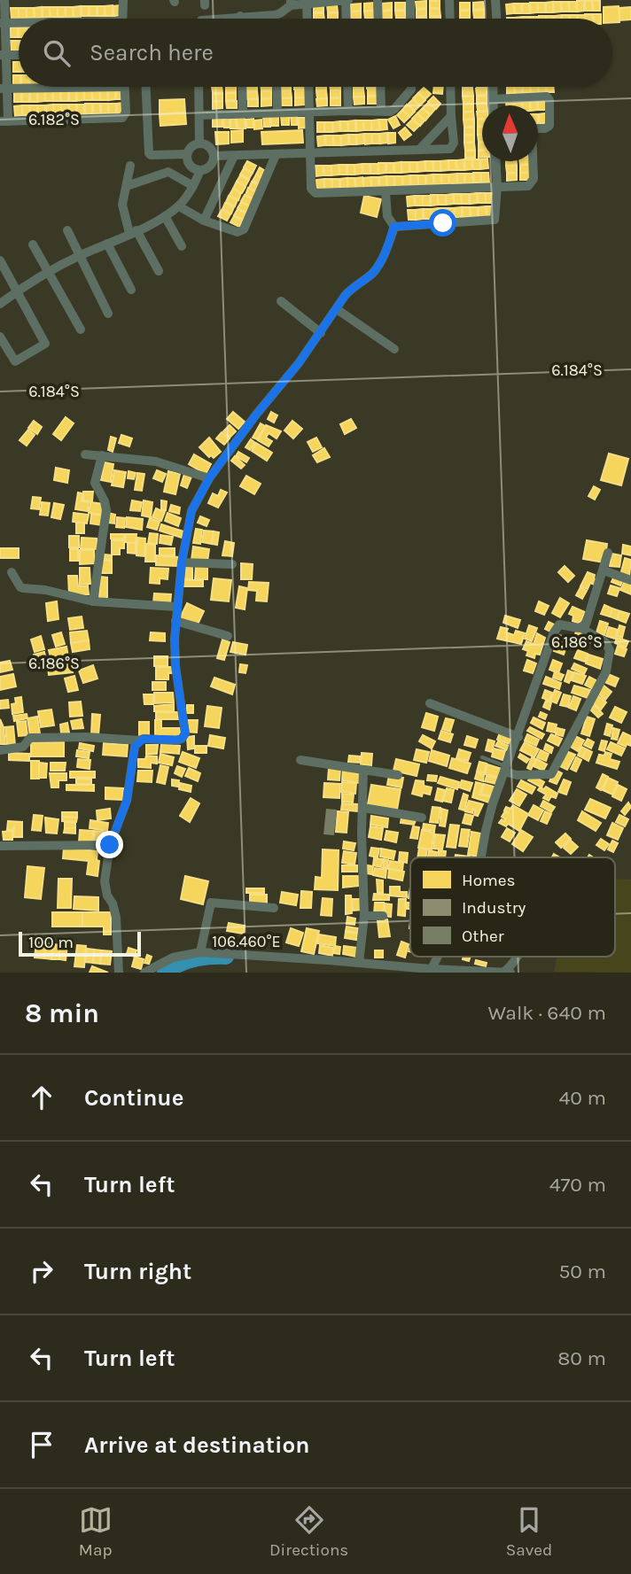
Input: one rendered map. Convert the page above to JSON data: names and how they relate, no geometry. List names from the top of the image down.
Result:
{
  "legend": ["Homes", "Industry", "Other"],
  "scale_bar": "100 m",
  "north": "top",
  "page": {
    "search": "Search here",
    "scale": "100 m",
    "heading": ["8 min", "Walk · 640 m"],
    "list": [
      ["Continue", "40 m"],
      ["Turn left", "470 m"],
      ["Turn right", "50 m"],
      ["Turn left", "80 m"],
      "Arrive at destination"
    ],
    "nav": ["Map", "Directions", "Saved"]
  },
  "coordinates": [
    "6.182°S",
    "6.184°S",
    "6.186°S",
    "106.460°E"
  ]
}
